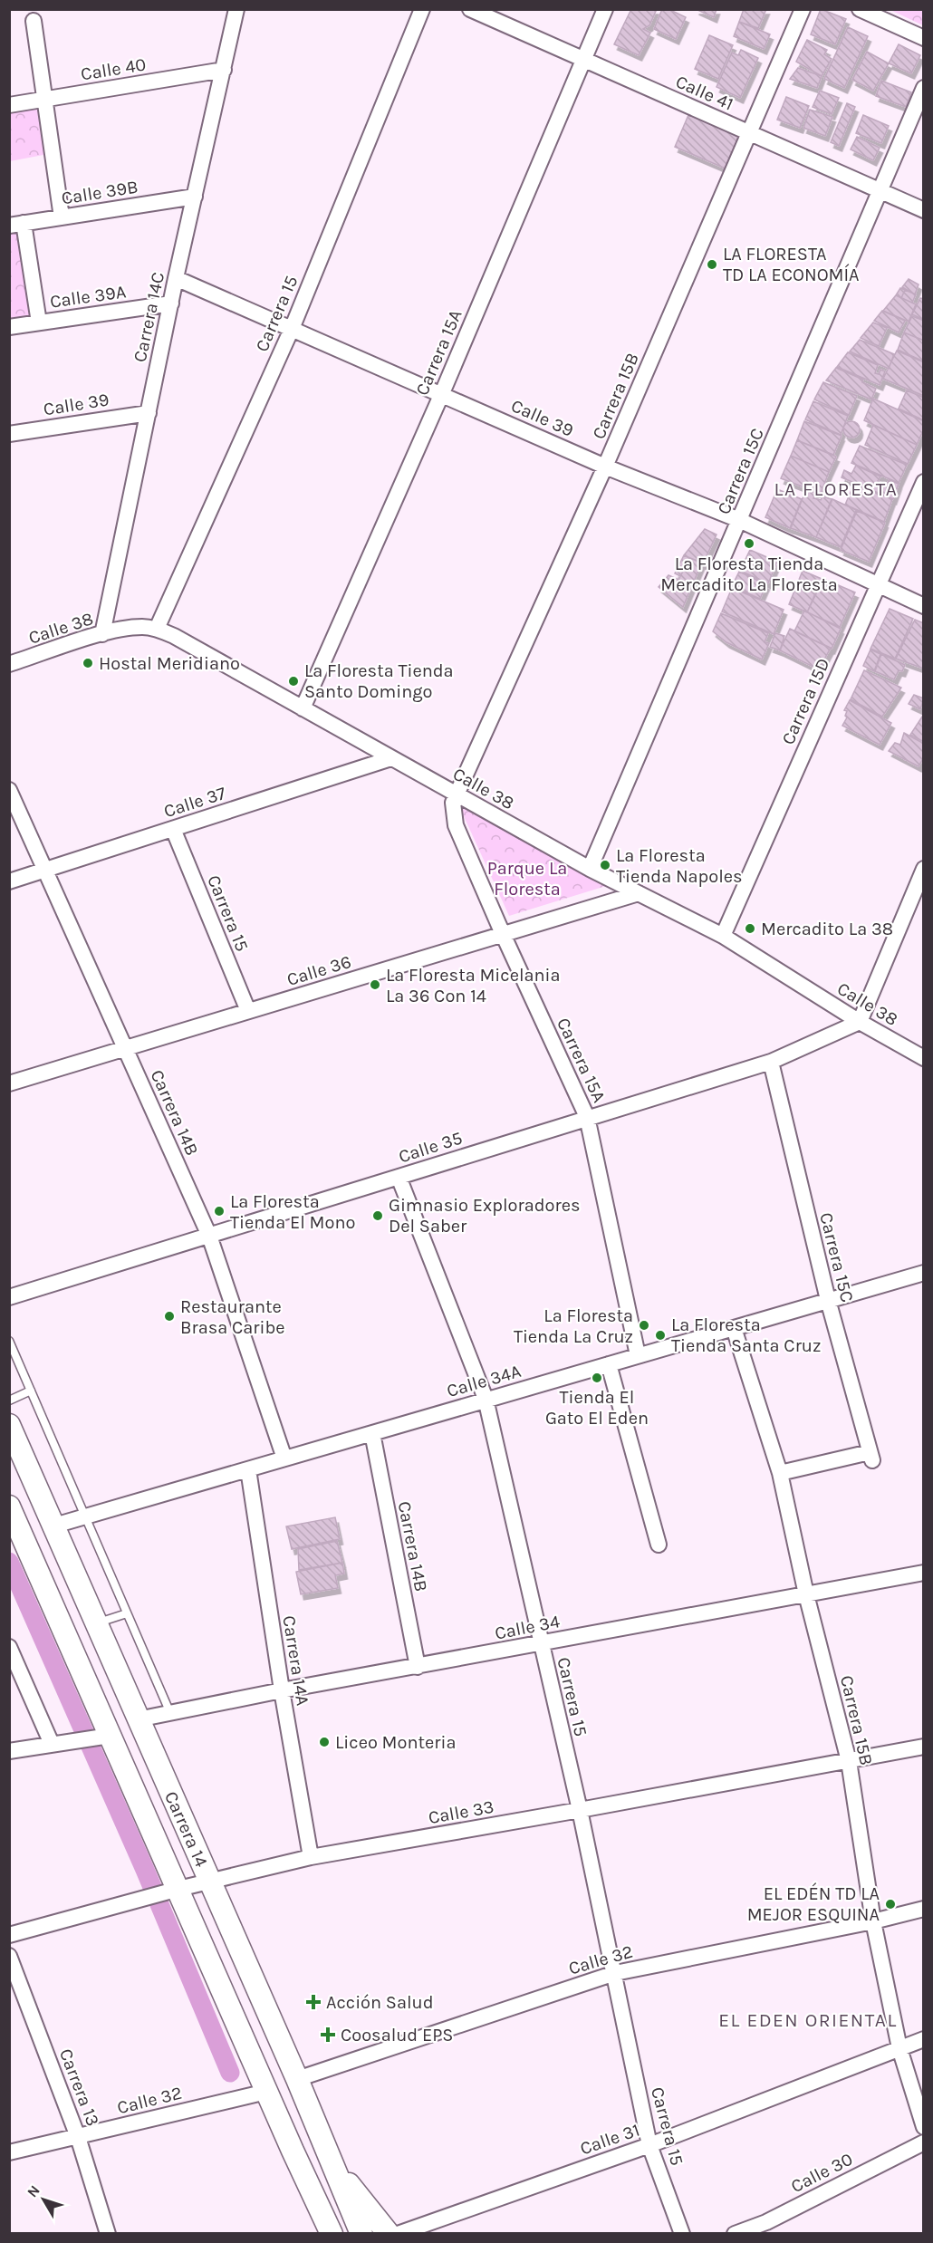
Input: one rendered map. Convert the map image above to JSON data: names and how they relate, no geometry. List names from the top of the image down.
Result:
{
  "streets": {
    "main road": ["Carrera 14"],
    "street": [
      "Calle 40",
      "Calle 41",
      "Calle 39B",
      "Calle 39A",
      "Carrera 15",
      "Carrera 14C",
      "Carrera 15A",
      "Carrera 15B",
      "Calle 39",
      "Carrera 15C",
      "Calle 38",
      "Carrera 15D",
      "Calle 37",
      "Calle 36",
      "Carrera 14B",
      "Calle 35",
      "Calle 34A",
      "Calle 34",
      "Carrera 14A",
      "Calle 33",
      "Calle 32",
      "Carrera 13",
      "Calle 31",
      "Calle 30"
    ]
  },
  "crossings": [
    ["Calle 40", "Carrera 14C"],
    ["Calle 41", "Carrera 15A"],
    ["Calle 41", "Carrera 15B"],
    ["Calle 41", "Carrera 15C"],
    ["Calle 39B", "Carrera 14C"],
    ["Calle 39A", "Carrera 14C"],
    ["Carrera 15", "Calle 39"],
    ["Carrera 15", "Calle 38"],
    ["Carrera 15", "Calle 37"],
    ["Carrera 15", "Calle 36"],
    ["Carrera 15", "Calle 35"],
    ["Carrera 15", "Calle 34A"],
    ["Carrera 15", "Calle 34"],
    ["Carrera 15", "Calle 33"],
    ["Carrera 15", "Calle 32"],
    ["Carrera 15", "Calle 31"],
    ["Carrera 14C", "Calle 39"],
    ["Carrera 14C", "Calle 38"],
    ["Carrera 15A", "Carrera 15B"],
    ["Carrera 15A", "Calle 39"],
    ["Carrera 15A", "Calle 38"],
    ["Carrera 15A", "Calle 36"],
    ["Carrera 15A", "Calle 35"],
    ["Carrera 15A", "Calle 34A"],
    ["Carrera 15B", "Calle 39"],
    ["Carrera 15B", "Carrera 15C"],
    ["Carrera 15B", "Calle 38"],
    ["Carrera 15B", "Calle 34A"],
    ["Carrera 15B", "Calle 34"],
    ["Carrera 15B", "Calle 33"],
    ["Carrera 15B", "Calle 32"],
    ["Carrera 15B", "Calle 31"],
    ["Calle 39", "Carrera 15C"],
    ["Calle 39", "Carrera 15D"],
    ["Carrera 15C", "Calle 38"],
    ["Carrera 15C", "Calle 35"],
    ["Carrera 15C", "Calle 34A"],
    ["Calle 38", "Carrera 15D"],
    ["Calle 38", "Calle 37"],
    ["Calle 38", "Calle 36"],
    ["Calle 38", "Calle 35"],
    ["Calle 37", "Carrera 14B"],
    ["Calle 36", "Carrera 14B"],
    ["Carrera 14B", "Calle 35"],
    ["Carrera 14B", "Calle 34A"],
    ["Carrera 14B", "Calle 34"],
    ["Calle 34A", "Carrera 14A"],
    ["Calle 34A", "Carrera 14"],
    ["Calle 34", "Carrera 14A"],
    ["Calle 34", "Carrera 14"],
    ["Carrera 14A", "Calle 33"],
    ["Calle 33", "Carrera 14"],
    ["Carrera 14", "Calle 32"],
    ["Calle 32", "Carrera 13"]
  ],
  "districts": ["LA FLORESTA", "EL EDEN ORIENTAL"],
  "parks": ["Parque La Floresta"],
  "places": {
    "other": [
      "LA FLORESTA TD LA ECONOMÍA",
      "La Floresta Tienda Mercadito La Floresta",
      "Hostal Meridiano",
      "La Floresta Tienda Santo Domingo",
      "La Floresta Tienda Napoles",
      "Mercadito La 38",
      "La Floresta Micelania La 36 Con 14",
      "La Floresta Tienda El Mono",
      "Gimnasio Exploradores Del Saber",
      "Restaurante Brasa Caribe",
      "La Floresta Tienda La Cruz",
      "La Floresta Tienda Santa Cruz",
      "Tienda El Gato El Eden",
      "Liceo Monteria",
      "EL EDÉN TD LA MEJOR ESQUINA"
    ],
    "health": ["Acción Salud", "Coosalud EPS"]
  },
  "north": "top left"
}
